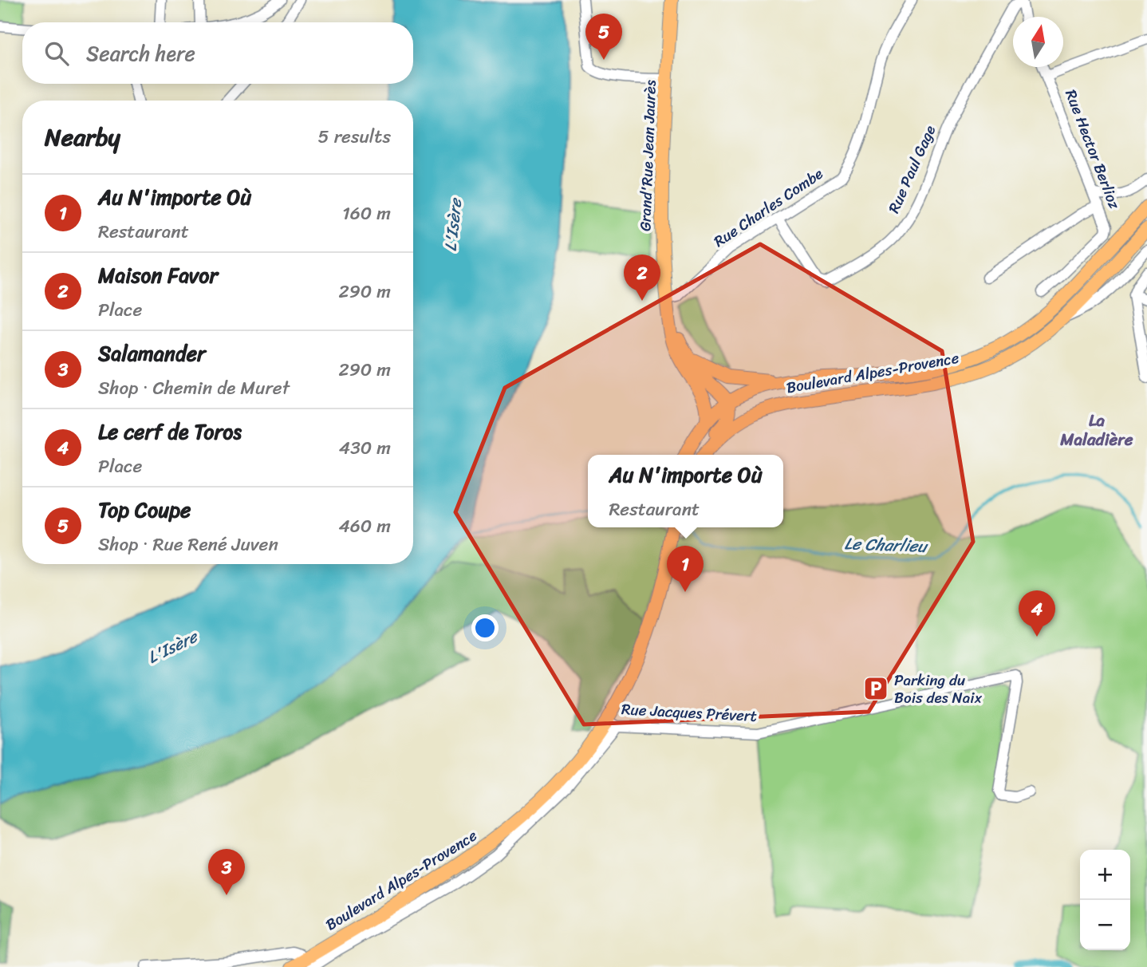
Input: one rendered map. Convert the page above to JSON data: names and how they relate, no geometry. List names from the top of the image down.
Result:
{
  "streets": {
    "main road": ["Grand'Rue Jean Jaurès", "Boulevard Alpes-Provence"],
    "street": [
      "Rue Hector Berlioz",
      "Rue Paul Gage",
      "Rue Charles Combe",
      "Rue Jacques Prévert"
    ]
  },
  "crossings": [
    ["Grand'Rue Jean Jaurès", "Rue Charles Combe"],
    ["Rue Paul Gage", "Rue Charles Combe"],
    ["Boulevard Alpes-Provence", "Rue Jacques Prévert"]
  ],
  "districts": ["La Maladière"],
  "water": ["L'Isère", "Le Charlieu"],
  "places": {
    "parking": ["Parking du Bois des Naix"]
  },
  "north": "top",
  "page": {
    "pins": [
      "5",
      "2",
      "1",
      "4",
      "3"
    ],
    "search": "Search here",
    "heading": ["Nearby", "5 results"],
    "list": [
      {
        "mark": "1",
        "name": "Au N'importe Où",
        "note": "Restaurant",
        "value": "160 m"
      },
      {
        "mark": "2",
        "name": "Maison Favor",
        "note": "Place",
        "value": "290 m"
      },
      {
        "mark": "3",
        "name": "Salamander",
        "note": "Shop · Chemin de Muret",
        "value": "290 m"
      },
      {
        "mark": "4",
        "name": "Le cerf de Toros",
        "note": "Place",
        "value": "430 m"
      },
      {
        "mark": "5",
        "name": "Top Coupe",
        "note": "Shop · Rue René Juven",
        "value": "460 m"
      }
    ],
    "popup": ["Au N'importe Où", "Restaurant"],
    "map_buttons": ["+", "−"]
  }
}
